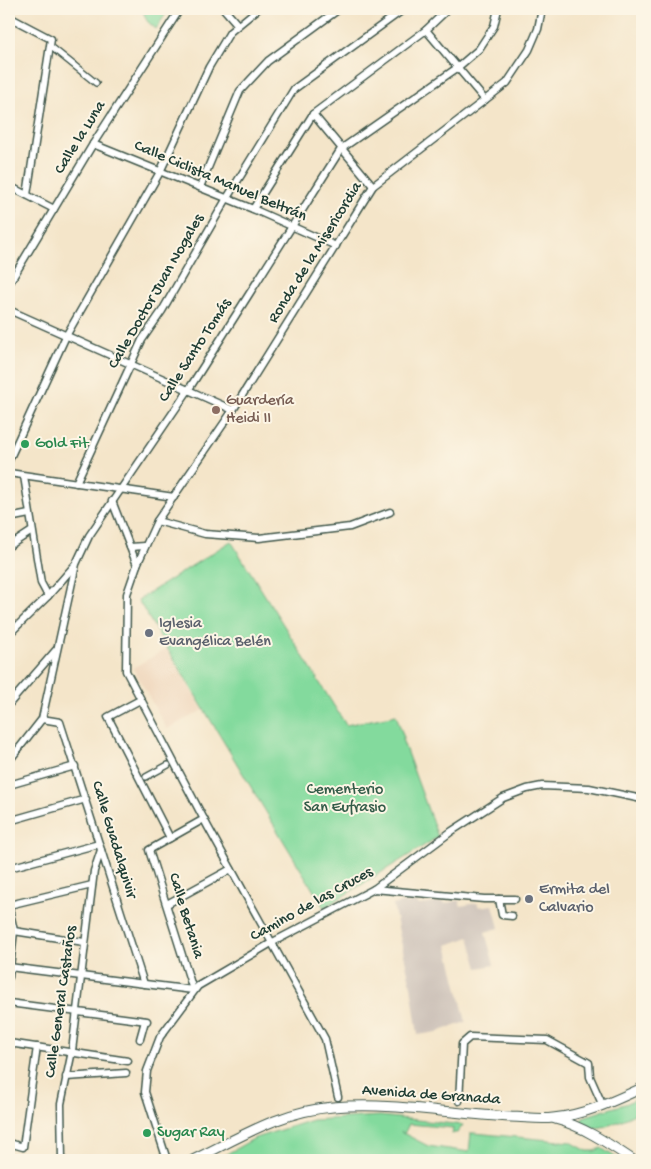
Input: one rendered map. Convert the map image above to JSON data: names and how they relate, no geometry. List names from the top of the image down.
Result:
{
  "streets": {
    "street": [
      "Calle la Luna",
      "Calle Ciclista Manuel Beltrán",
      "Ronda de la Misericordia",
      "Calle Doctor Juan Nogales",
      "Calle Santo Tomás",
      "Calle Guadalquivir",
      "Camino de las Cruces",
      "Calle Betania",
      "Calle General Castaños",
      "Avenida de Granada"
    ]
  },
  "crossings": [
    ["Calle la Luna", "Calle Ciclista Manuel Beltrán"],
    ["Calle Ciclista Manuel Beltrán", "Ronda de la Misericordia"],
    ["Calle Ciclista Manuel Beltrán", "Calle Doctor Juan Nogales"],
    ["Calle Ciclista Manuel Beltrán", "Calle Santo Tomás"],
    ["Ronda de la Misericordia", "Camino de las Cruces"],
    ["Calle Guadalquivir", "Calle General Castaños"],
    ["Camino de las Cruces", "Calle Betania"]
  ],
  "parks": ["Cementerio San Eufrasio"],
  "places": [
    "Guardería Heidi II",
    "Gold Fit",
    "Iglesia Evangélica Belén",
    "Ermita del Calvario",
    "Sugar Ray"
  ]
}
